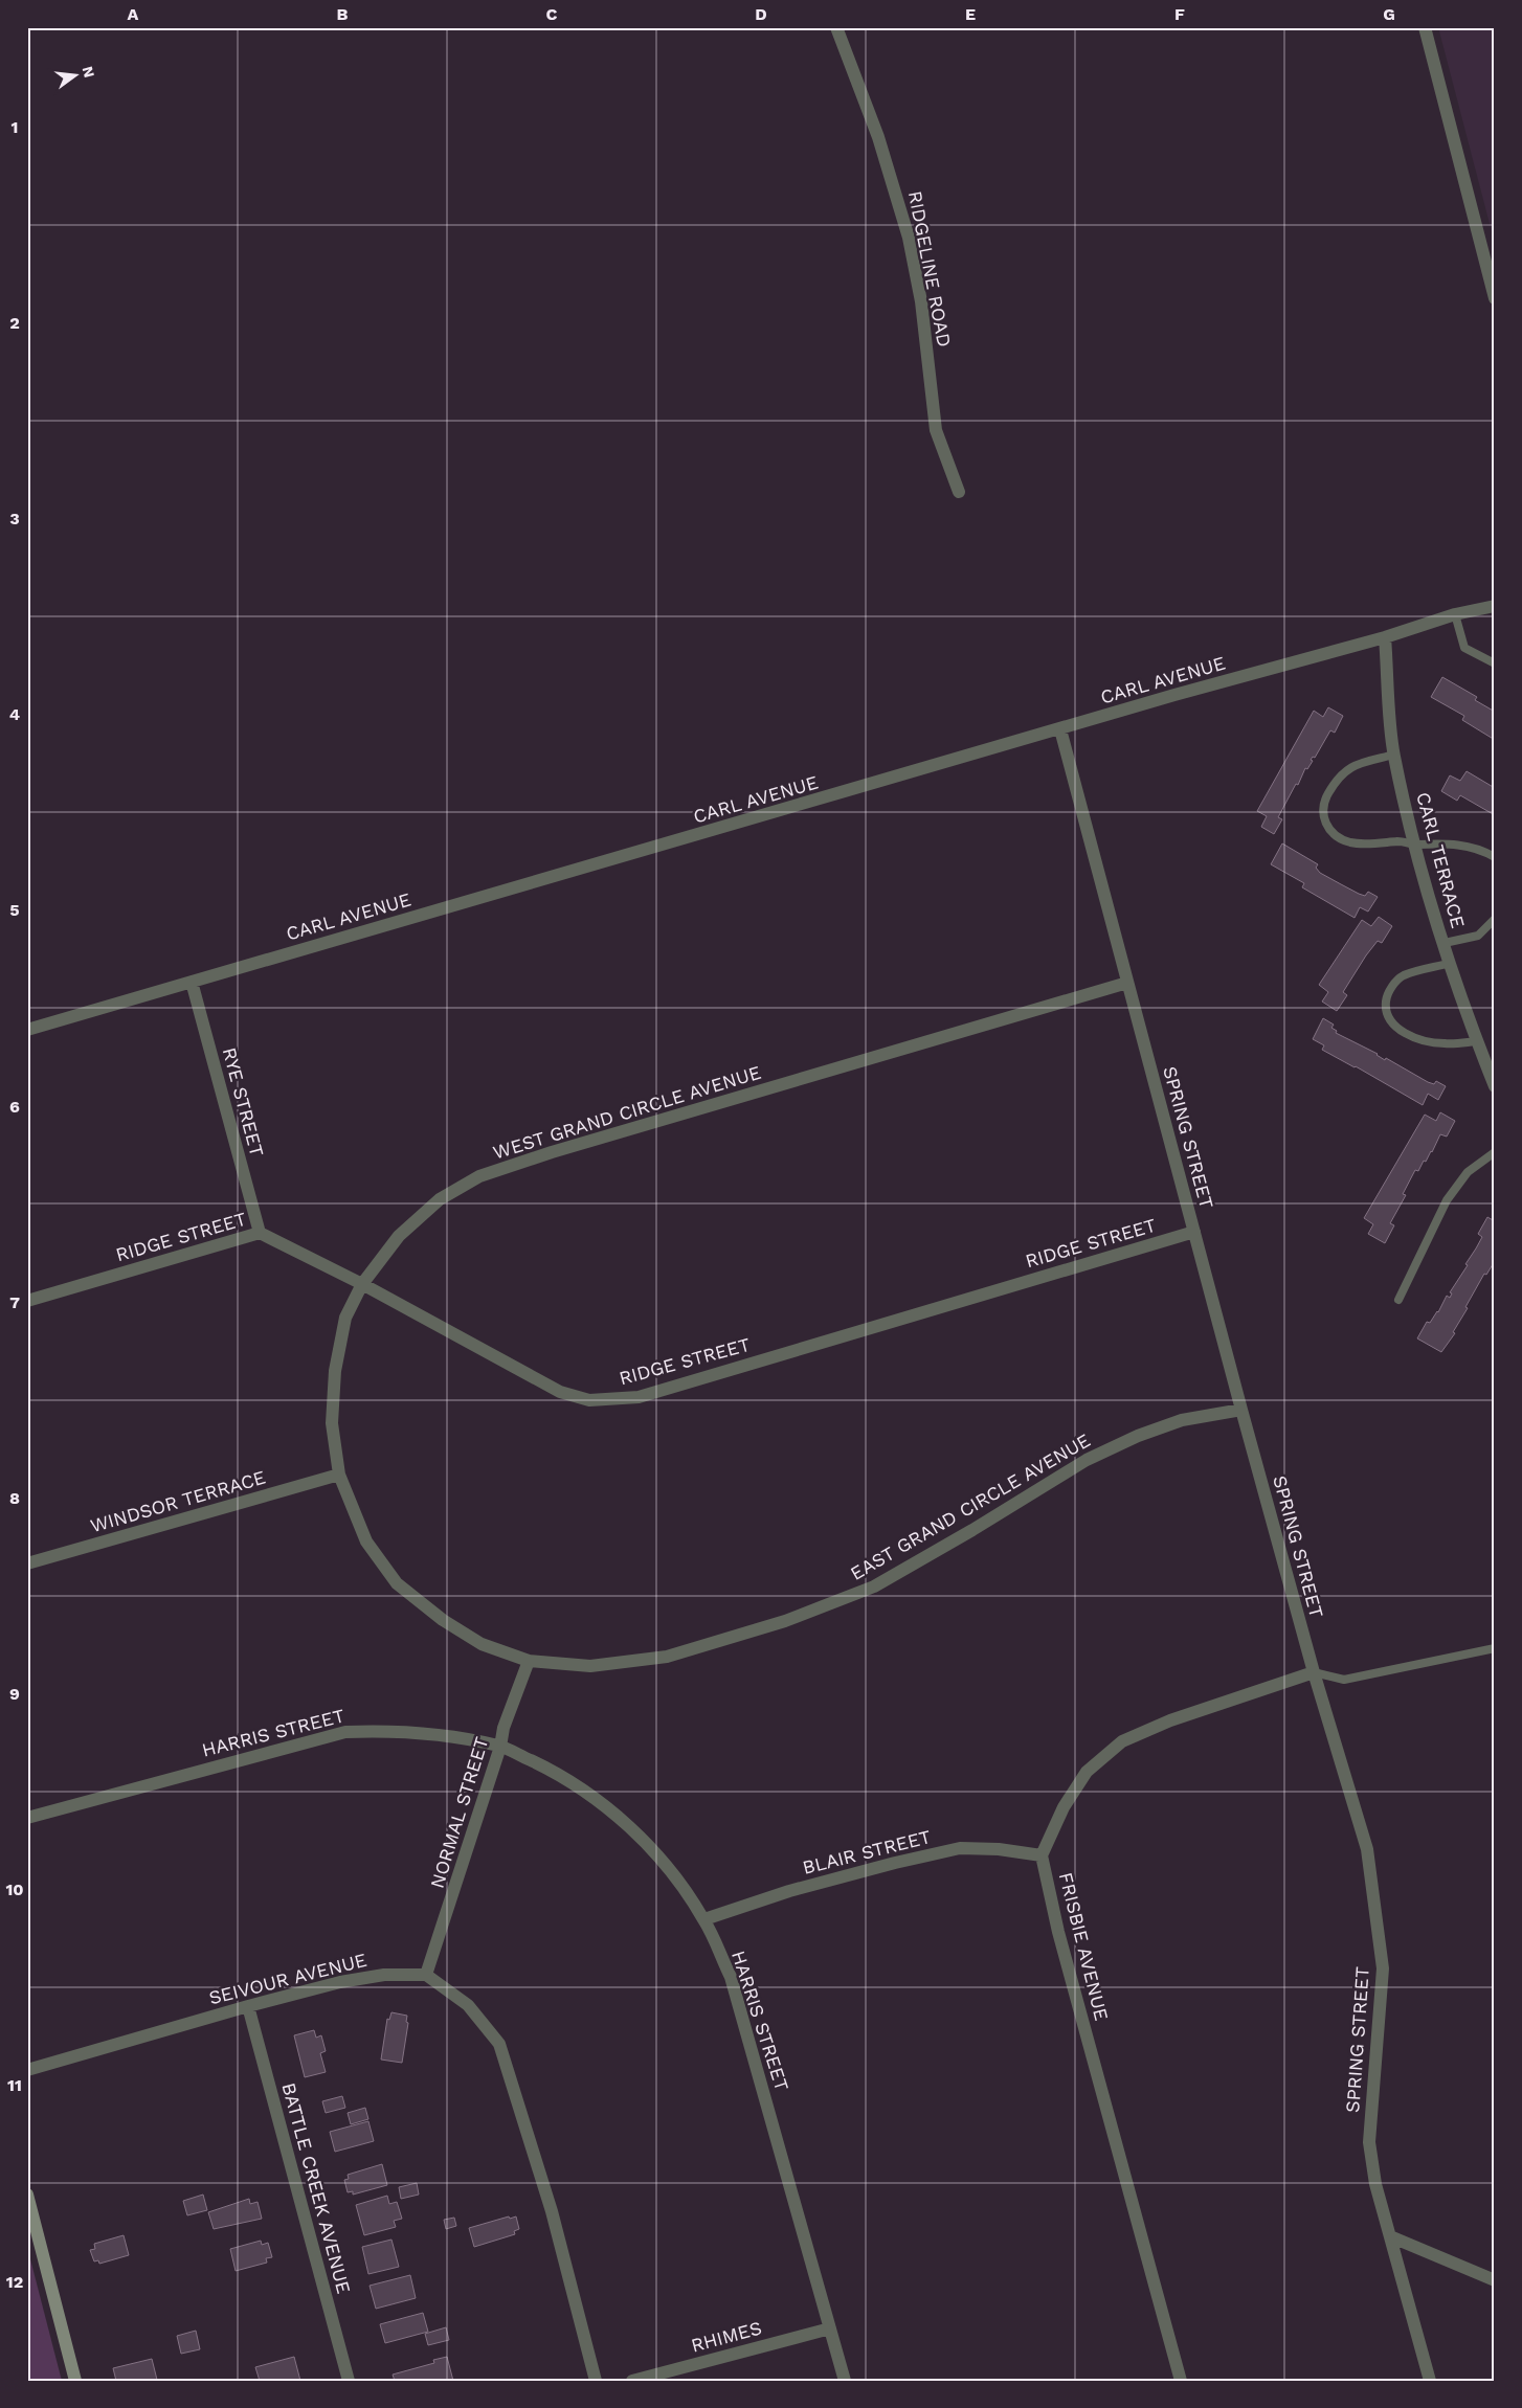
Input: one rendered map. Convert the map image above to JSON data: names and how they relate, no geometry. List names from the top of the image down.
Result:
{
  "streets": {
    "street": [
      "RIDGELINE ROAD",
      "CARL AVENUE",
      "CARL TERRACE",
      "RYE STREET",
      "WEST GRAND CIRCLE AVENUE",
      "SPRING STREET",
      "RIDGE STREET",
      "WINDSOR TERRACE",
      "EAST GRAND CIRCLE AVENUE",
      "HARRIS STREET",
      "NORMAL STREET",
      "BLAIR STREET",
      "FRISBIE AVENUE",
      "SEIVOUR AVENUE",
      "BATTLE CREEK AVENUE",
      "RHIMES"
    ]
  },
  "crossings": [
    ["CARL AVENUE", "CARL TERRACE"],
    ["CARL AVENUE", "RYE STREET"],
    ["CARL AVENUE", "SPRING STREET"],
    ["RYE STREET", "RIDGE STREET"],
    ["WEST GRAND CIRCLE AVENUE", "SPRING STREET"],
    ["WEST GRAND CIRCLE AVENUE", "RIDGE STREET"],
    ["WEST GRAND CIRCLE AVENUE", "WINDSOR TERRACE"],
    ["WEST GRAND CIRCLE AVENUE", "EAST GRAND CIRCLE AVENUE"],
    ["SPRING STREET", "RIDGE STREET"],
    ["SPRING STREET", "EAST GRAND CIRCLE AVENUE"],
    ["SPRING STREET", "FRISBIE AVENUE"],
    ["WINDSOR TERRACE", "EAST GRAND CIRCLE AVENUE"],
    ["EAST GRAND CIRCLE AVENUE", "NORMAL STREET"],
    ["HARRIS STREET", "NORMAL STREET"],
    ["HARRIS STREET", "BLAIR STREET"],
    ["HARRIS STREET", "RHIMES"],
    ["NORMAL STREET", "SEIVOUR AVENUE"],
    ["BLAIR STREET", "FRISBIE AVENUE"],
    ["SEIVOUR AVENUE", "BATTLE CREEK AVENUE"]
  ],
  "north": "right",
  "grid": {
    "columns": [
      "A",
      "B",
      "C",
      "D",
      "E",
      "F",
      "G"
    ],
    "rows": [
      "1",
      "2",
      "3",
      "4",
      "5",
      "6",
      "7",
      "8",
      "9",
      "10",
      "11",
      "12"
    ]
  }
}
